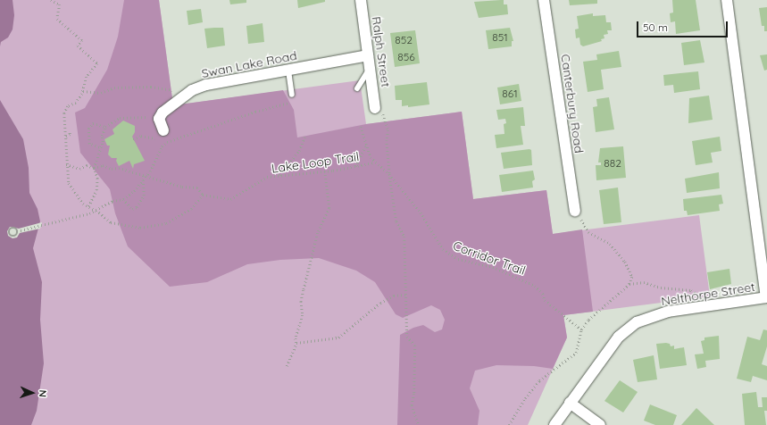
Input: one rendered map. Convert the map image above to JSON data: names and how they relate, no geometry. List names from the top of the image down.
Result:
{
  "streets": {
    "street": [
      "Ralph Street",
      "Swan Lake Road",
      "Canterbury Road",
      "Nelthorpe Street"
    ],
    "path": ["Lake Loop Trail", "Corridor Trail"]
  },
  "crossings": [
    ["Ralph Street", "Swan Lake Road"],
    ["Lake Loop Trail", "Corridor Trail"]
  ],
  "house_numbers": [
    "851",
    "852",
    "856",
    "861",
    "882"
  ],
  "scale_bar": "50 m",
  "north": "right"
}
